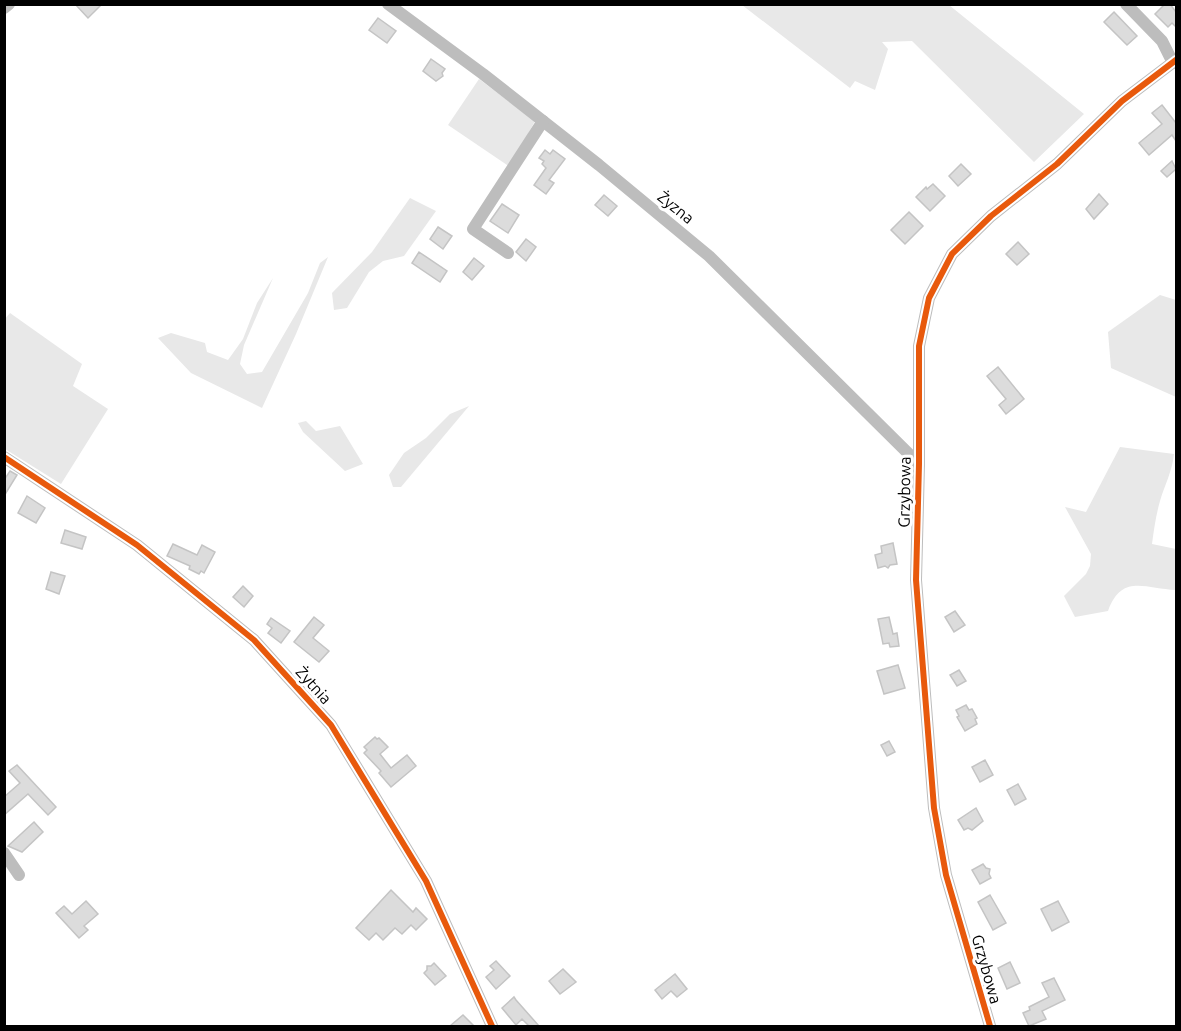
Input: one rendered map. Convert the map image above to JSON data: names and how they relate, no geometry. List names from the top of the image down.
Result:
{
  "streets": {
    "street": ["Żyzna", "Grzybowa", "Żytnia"]
  },
  "crossings": [
    ["Żyzna", "Grzybowa"]
  ]
}
